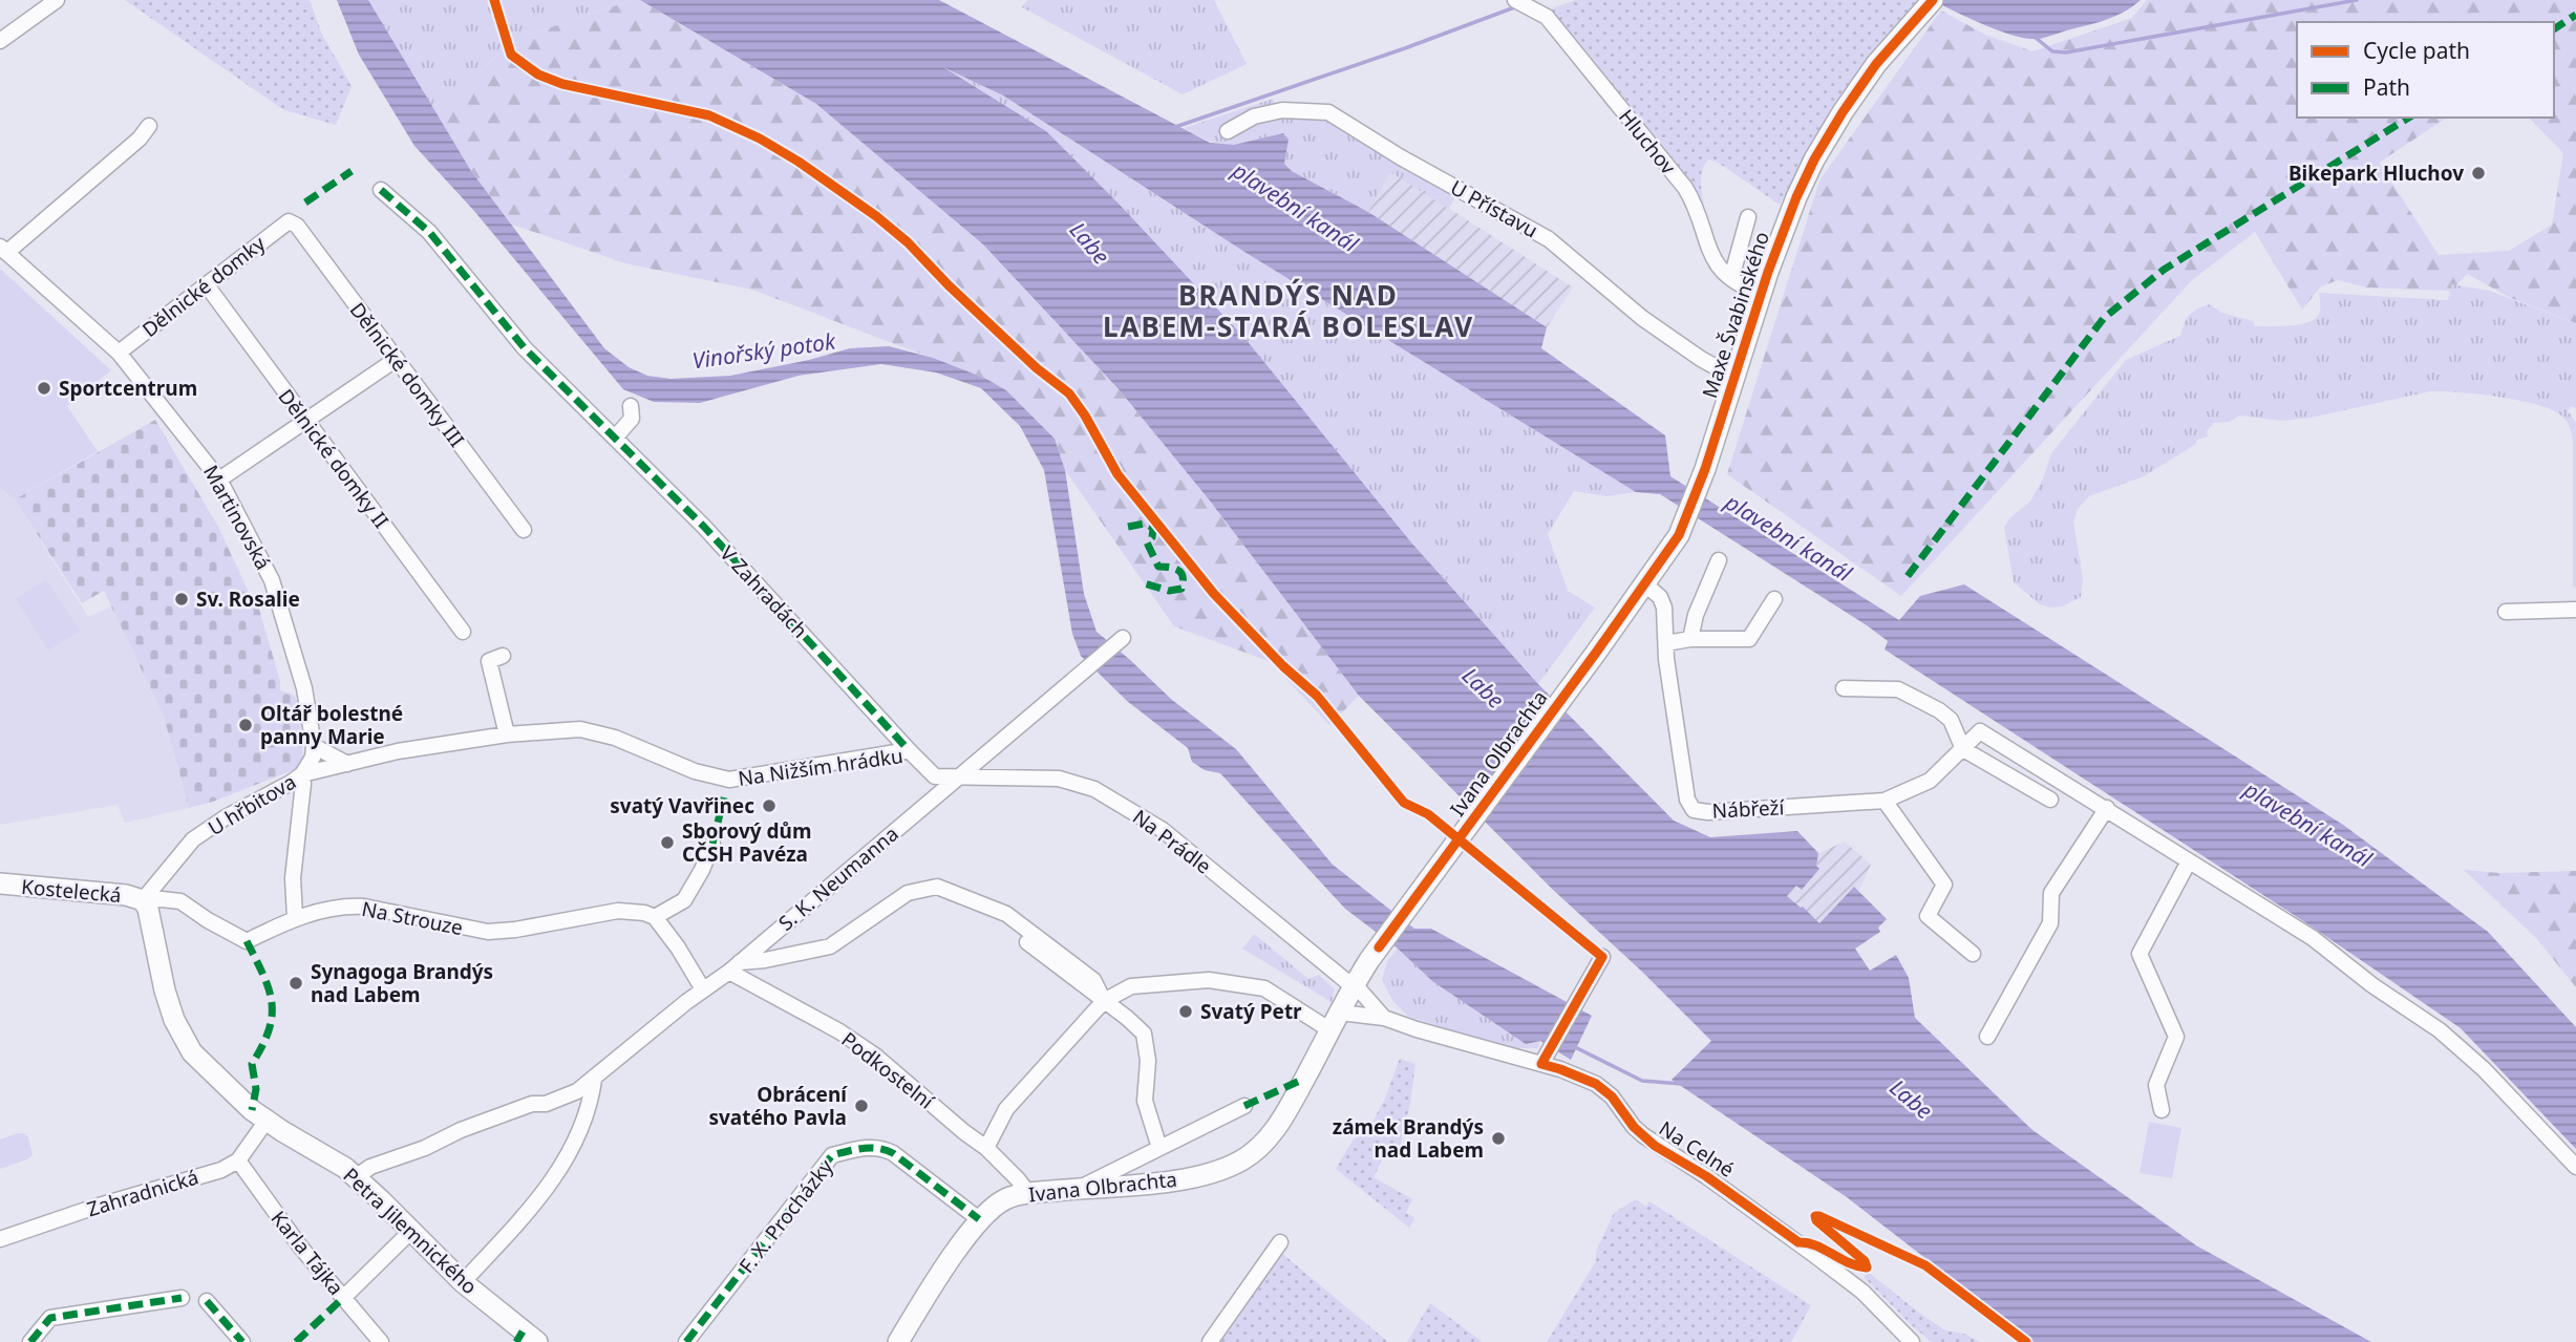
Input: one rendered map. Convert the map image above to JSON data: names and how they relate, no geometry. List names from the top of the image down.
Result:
{
  "streets": {
    "main road": [
      "Maxe Švabinského",
      "Ivana Olbrachta",
      "Kostelecká",
      "Petra Jilemnického"
    ],
    "street": [
      "Hluchov",
      "U Přístavu",
      "Dělnické domky",
      "Dělnické domky III",
      "Dělnické domky II",
      "Martinovská",
      "V Zahradách",
      "Na Nižším hrádku",
      "U hřbitova",
      "Nábřeží",
      "Na Prádle",
      "S. K. Neumanna",
      "Na Strouze",
      "Podkostelní",
      "Na Celné",
      "Zahradnická",
      "F. X. Procházky",
      "Karla Tájka"
    ]
  },
  "crossings": [
    ["Hluchov", "Maxe Švabinského"],
    ["U Přístavu", "Maxe Švabinského"],
    ["Dělnické domky", "Dělnické domky III"],
    ["Dělnické domky", "Dělnické domky II"],
    ["Dělnické domky", "Martinovská"],
    ["Maxe Švabinského", "Ivana Olbrachta"],
    ["Maxe Švabinského", "Nábřeží"],
    ["V Zahradách", "Na Nižším hrádku"],
    ["Ivana Olbrachta", "Na Prádle"],
    ["Ivana Olbrachta", "Podkostelní"],
    ["Ivana Olbrachta", "Na Celné"],
    ["Ivana Olbrachta", "F. X. Procházky"],
    ["Na Nižším hrádku", "U hřbitova"],
    ["Na Nižším hrádku", "Na Prádle"],
    ["Na Nižším hrádku", "S. K. Neumanna"],
    ["U hřbitova", "Kostelecká"],
    ["U hřbitova", "Na Strouze"],
    ["U hřbitova", "Petra Jilemnického"],
    ["Na Prádle", "S. K. Neumanna"],
    ["Na Prádle", "Na Celné"],
    ["S. K. Neumanna", "Podkostelní"],
    ["S. K. Neumanna", "Petra Jilemnického"],
    ["Kostelecká", "Na Strouze"],
    ["Kostelecká", "Petra Jilemnického"],
    ["Na Strouze", "Petra Jilemnického"],
    ["Zahradnická", "Karla Tájka"]
  ],
  "districts": ["BRANDÝS NAD LABEM-STARÁ BOLESLAV"],
  "water": ["plavební kanál", "Labe", "Vinořský potok"],
  "places": [
    "Bikepark Hluchov",
    "Sportcentrum",
    "Sv. Rosalie",
    "Oltář bolestné panny Marie",
    "svatý Vavřinec",
    "Sborový dům CČSH Pavéza",
    "Synagoga Brandýs nad Labem",
    "Svatý Petr",
    "Obrácení svatého Pavla",
    "zámek Brandýs nad Labem"
  ],
  "legend": ["Cycle path", "Path"]
}
